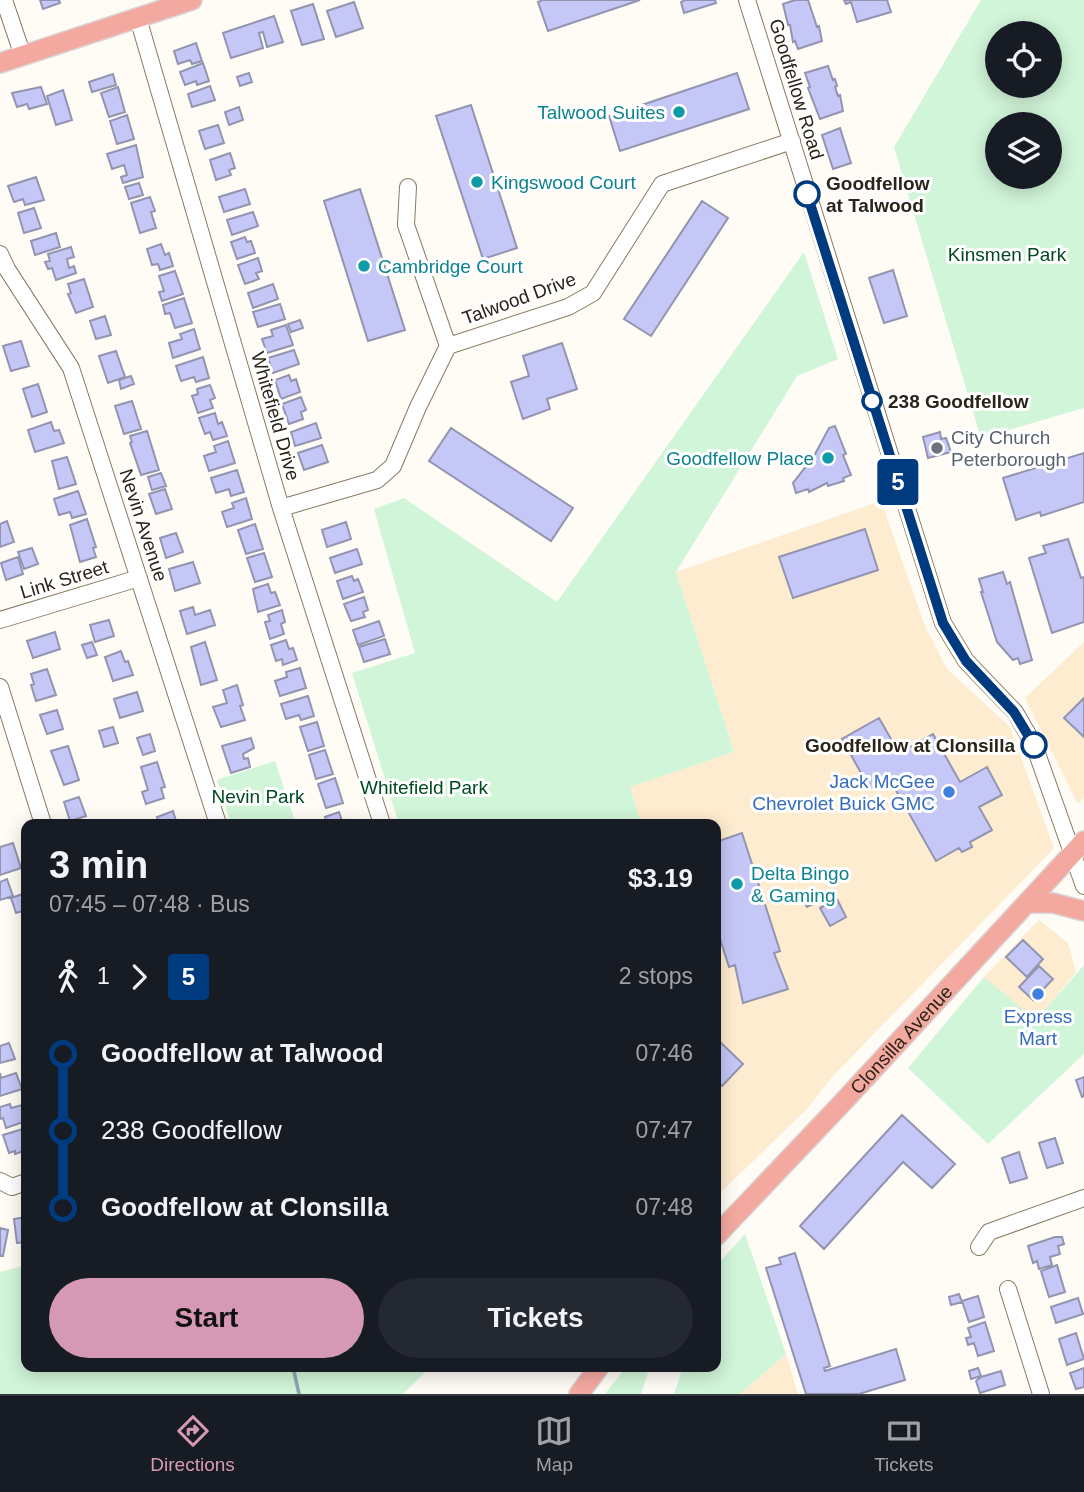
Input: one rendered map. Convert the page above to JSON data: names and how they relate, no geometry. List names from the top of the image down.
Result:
{
  "streets": {
    "main road": ["Clonsilla Avenue"],
    "street": [
      "Goodfellow Road",
      "Talwood Drive",
      "Whitefield Drive",
      "Nevin Avenue",
      "Link Street"
    ]
  },
  "crossings": [
    ["Goodfellow Road", "Talwood Drive"],
    ["Goodfellow Road", "Clonsilla Avenue"],
    ["Talwood Drive", "Whitefield Drive"],
    ["Nevin Avenue", "Link Street"]
  ],
  "parks": ["Kinsmen Park", "Whitefield Park", "Nevin Park"],
  "places": [
    "Talwood Suites",
    "Kingswood Court",
    "Goodfellow at Talwood",
    "Cambridge Court",
    "238 Goodfellow",
    "City Church Peterborough",
    "Goodfellow Place",
    "Goodfellow at Clonsilla",
    "Jack McGee Chevrolet Buick GMC",
    "Delta Bingo & Gaming",
    "Express Mart"
  ],
  "lines": ["bus line 5"],
  "page": {
    "on_map": "5",
    "heading": ["3 min", "07:45 – 07:48 · Bus", "$3.19"],
    "legs": ["1", "5", "2 stops"],
    "list": [
      {
        "name": "Goodfellow at Talwood",
        "value": "07:46"
      },
      {
        "name": "238 Goodfellow",
        "value": "07:47"
      },
      {
        "name": "Goodfellow at Clonsilla",
        "value": "07:48"
      }
    ],
    "buttons": ["Start", "Tickets"],
    "tabs": ["Directions", "Map", "Tickets"]
  }
}
